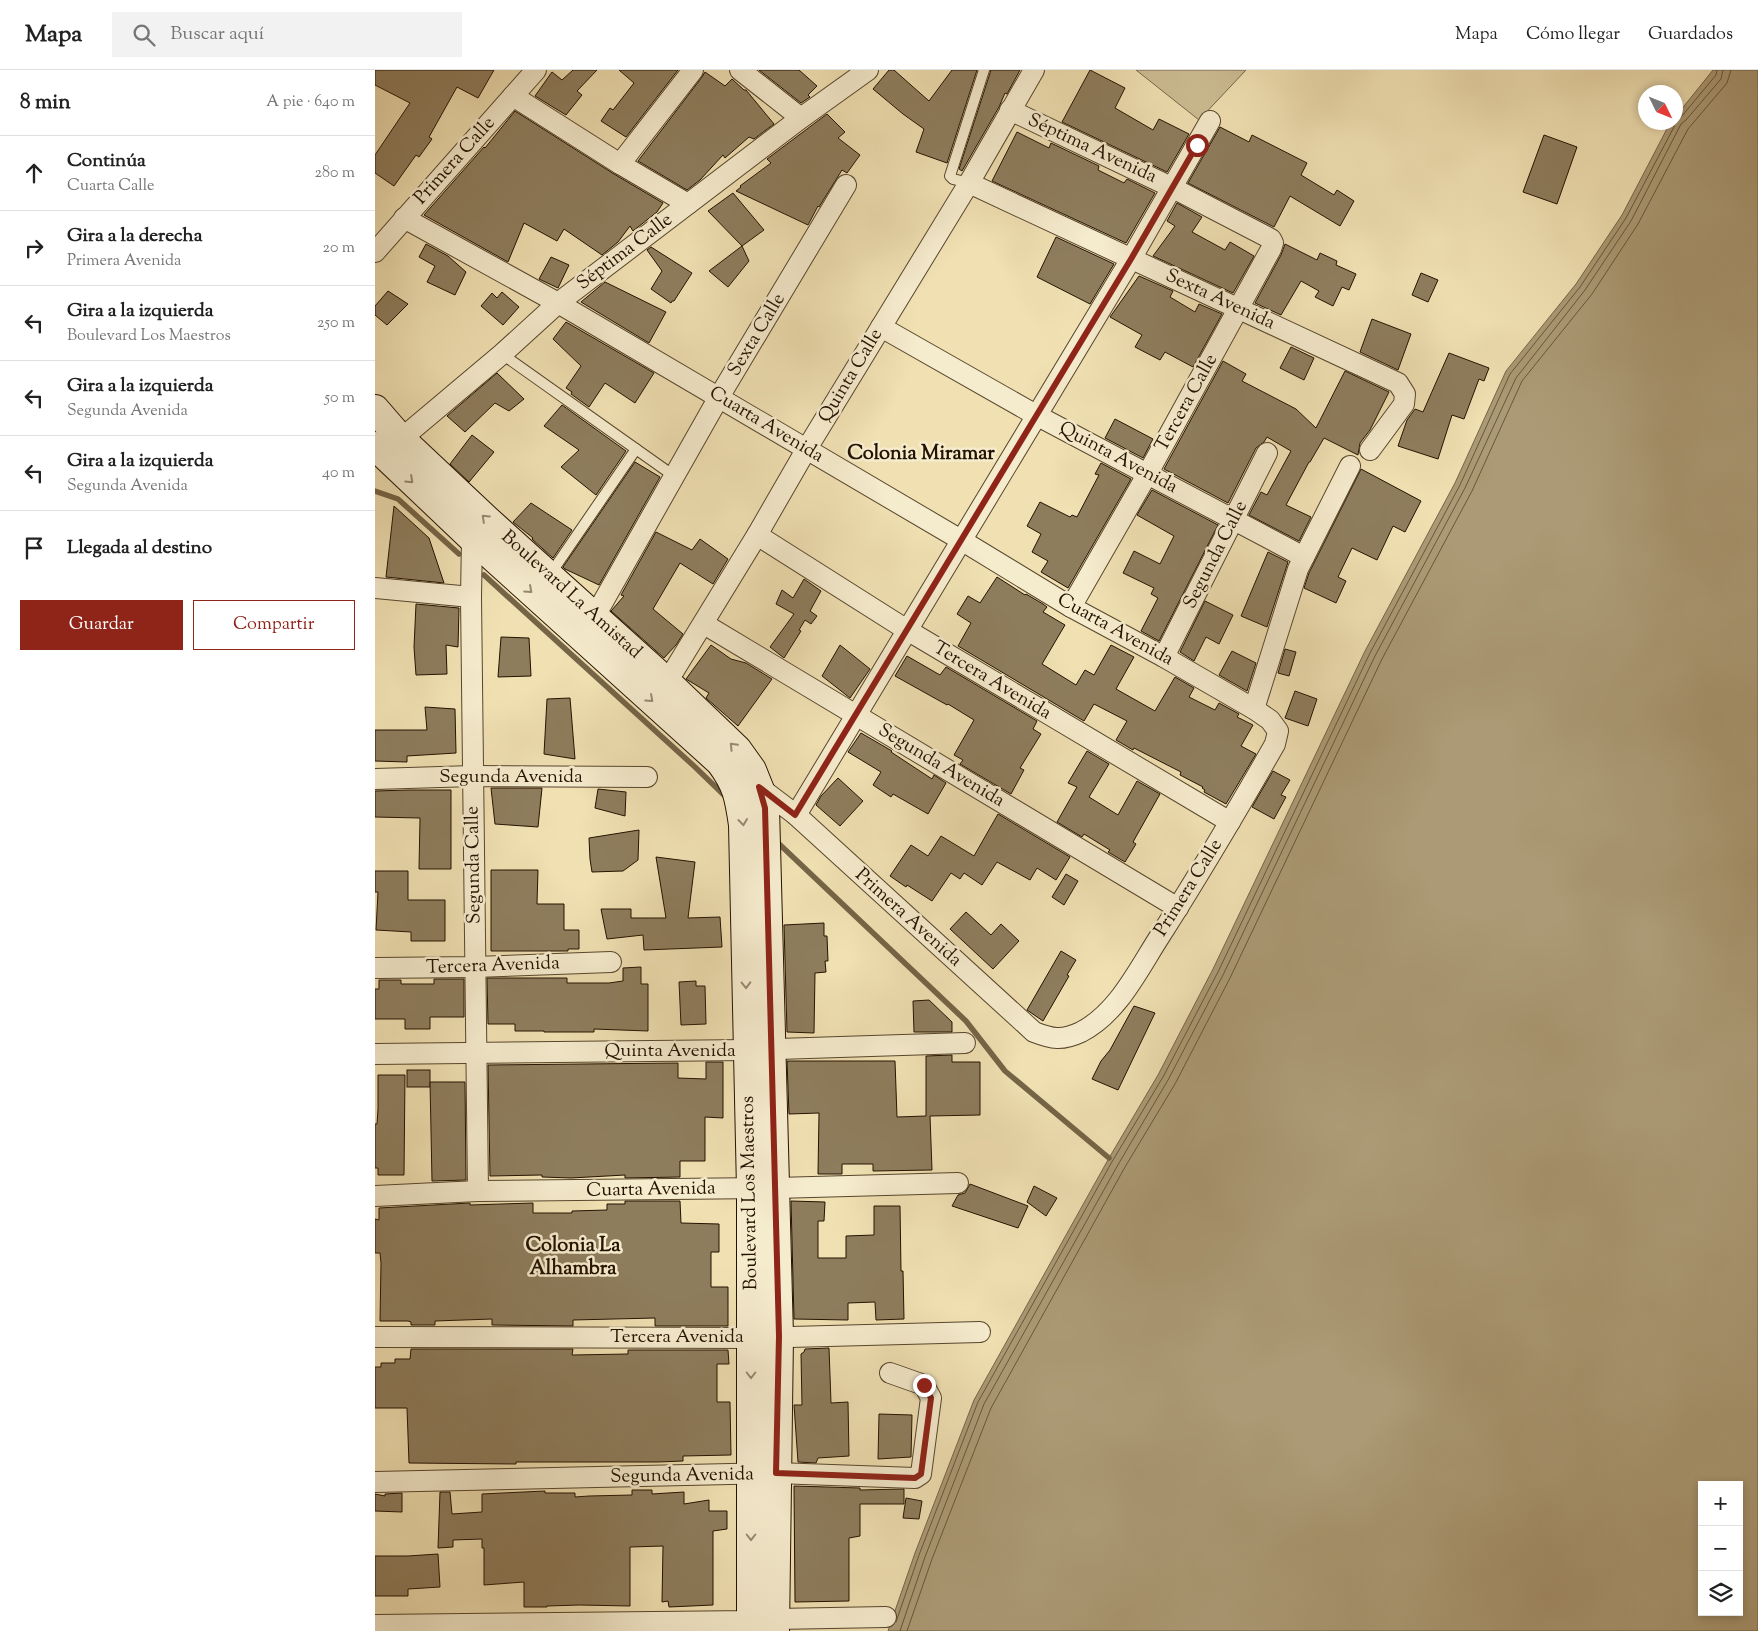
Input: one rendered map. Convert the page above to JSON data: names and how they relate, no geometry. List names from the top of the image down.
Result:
{
  "streets": {
    "street": [
      "Séptima Avenida",
      "Primera Calle",
      "Séptima Calle",
      "Sexta Avenida",
      "Sexta Calle",
      "Quinta Calle",
      "Tercera Calle",
      "Cuarta Avenida",
      "Quinta Avenida",
      "Segunda Calle",
      "Boulevard La Amistad",
      "Tercera Avenida",
      "Segunda Avenida",
      "Primera Avenida",
      "Boulevard Los Maestros"
    ]
  },
  "crossings": [
    ["Séptima Avenida", "Quinta Calle"],
    ["Séptima Avenida", "Tercera Calle"],
    ["Primera Calle", "Cuarta Avenida"],
    ["Primera Calle", "Tercera Avenida"],
    ["Primera Calle", "Segunda Avenida"],
    ["Primera Calle", "Primera Avenida"],
    ["Séptima Calle", "Cuarta Avenida"],
    ["Séptima Calle", "Boulevard La Amistad"],
    ["Sexta Avenida", "Quinta Calle"],
    ["Sexta Avenida", "Tercera Calle"],
    ["Sexta Calle", "Cuarta Avenida"],
    ["Sexta Calle", "Boulevard La Amistad"],
    ["Quinta Calle", "Cuarta Avenida"],
    ["Quinta Calle", "Quinta Avenida"],
    ["Quinta Calle", "Boulevard La Amistad"],
    ["Quinta Calle", "Tercera Avenida"],
    ["Quinta Calle", "Segunda Avenida"],
    ["Tercera Calle", "Cuarta Avenida"],
    ["Tercera Calle", "Quinta Avenida"],
    ["Cuarta Avenida", "Segunda Calle"],
    ["Cuarta Avenida", "Boulevard Los Maestros"],
    ["Quinta Avenida", "Segunda Calle"],
    ["Quinta Avenida", "Boulevard Los Maestros"],
    ["Segunda Calle", "Boulevard La Amistad"],
    ["Segunda Calle", "Tercera Avenida"],
    ["Segunda Calle", "Segunda Avenida"],
    ["Boulevard La Amistad", "Primera Avenida"],
    ["Boulevard La Amistad", "Boulevard Los Maestros"],
    ["Tercera Avenida", "Boulevard Los Maestros"],
    ["Segunda Avenida", "Boulevard Los Maestros"],
    ["Primera Avenida", "Boulevard Los Maestros"]
  ],
  "districts": ["Colonia Miramar", "Colonia La Alhambra"],
  "north": "bottom right",
  "page": {
    "header": "Mapa",
    "search": "Buscar aquí",
    "nav": ["Mapa", "Cómo llegar", "Guardados"],
    "heading": ["8 min", "A pie · 640 m"],
    "list": [
      ["Continúa", "Cuarta Calle", "280 m"],
      ["Gira a la derecha", "Primera Avenida", "20 m"],
      ["Gira a la izquierda", "Boulevard Los Maestros", "250 m"],
      ["Gira a la izquierda", "Segunda Avenida", "50 m"],
      ["Gira a la izquierda", "Segunda Avenida", "40 m"],
      "Llegada al destino"
    ],
    "buttons": ["Guardar", "Compartir"],
    "map_buttons": ["+", "−"]
  }
}
